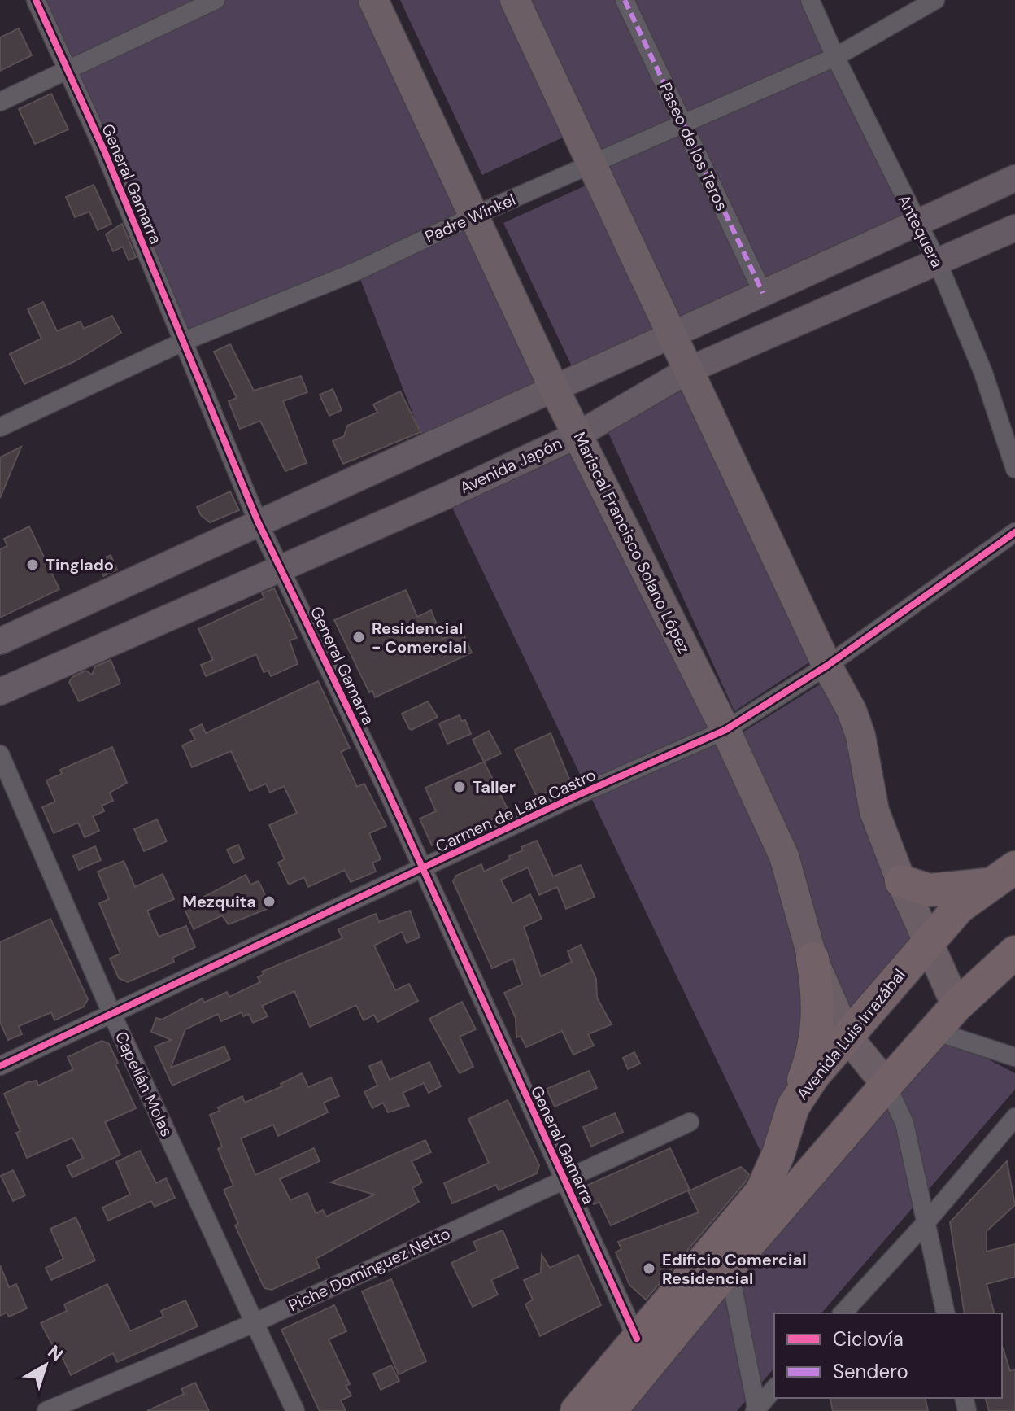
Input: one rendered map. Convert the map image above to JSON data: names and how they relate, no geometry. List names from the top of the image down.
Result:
{
  "streets": {
    "highway": ["Avenida Luis Irrazábal"],
    "main road": ["Avenida Japón", "Mariscal Francisco Solano López"],
    "street": [
      "Paseo de los Teros",
      "General Gamarra",
      "Padre Winkel",
      "Antequera",
      "Carmen de Lara Castro",
      "Capellán Molas",
      "Piche Dominguez Netto"
    ]
  },
  "crossings": [
    ["Paseo de los Teros", "Padre Winkel"],
    ["General Gamarra", "Padre Winkel"],
    ["General Gamarra", "Avenida Japón"],
    ["General Gamarra", "Carmen de Lara Castro"],
    ["General Gamarra", "Avenida Luis Irrazábal"],
    ["General Gamarra", "Piche Dominguez Netto"],
    ["Padre Winkel", "Antequera"],
    ["Padre Winkel", "Mariscal Francisco Solano López"],
    ["Antequera", "Avenida Japón"],
    ["Avenida Japón", "Mariscal Francisco Solano López"],
    ["Mariscal Francisco Solano López", "Carmen de Lara Castro"],
    ["Mariscal Francisco Solano López", "Avenida Luis Irrazábal"],
    ["Carmen de Lara Castro", "Capellán Molas"],
    ["Capellán Molas", "Piche Dominguez Netto"]
  ],
  "places": [
    "Tinglado",
    "Residencial - Comercial",
    "Taller",
    "Mezquita",
    "Edificio Comercial Residencial"
  ],
  "legend": ["Ciclovía", "Sendero"],
  "north": "top right"
}
